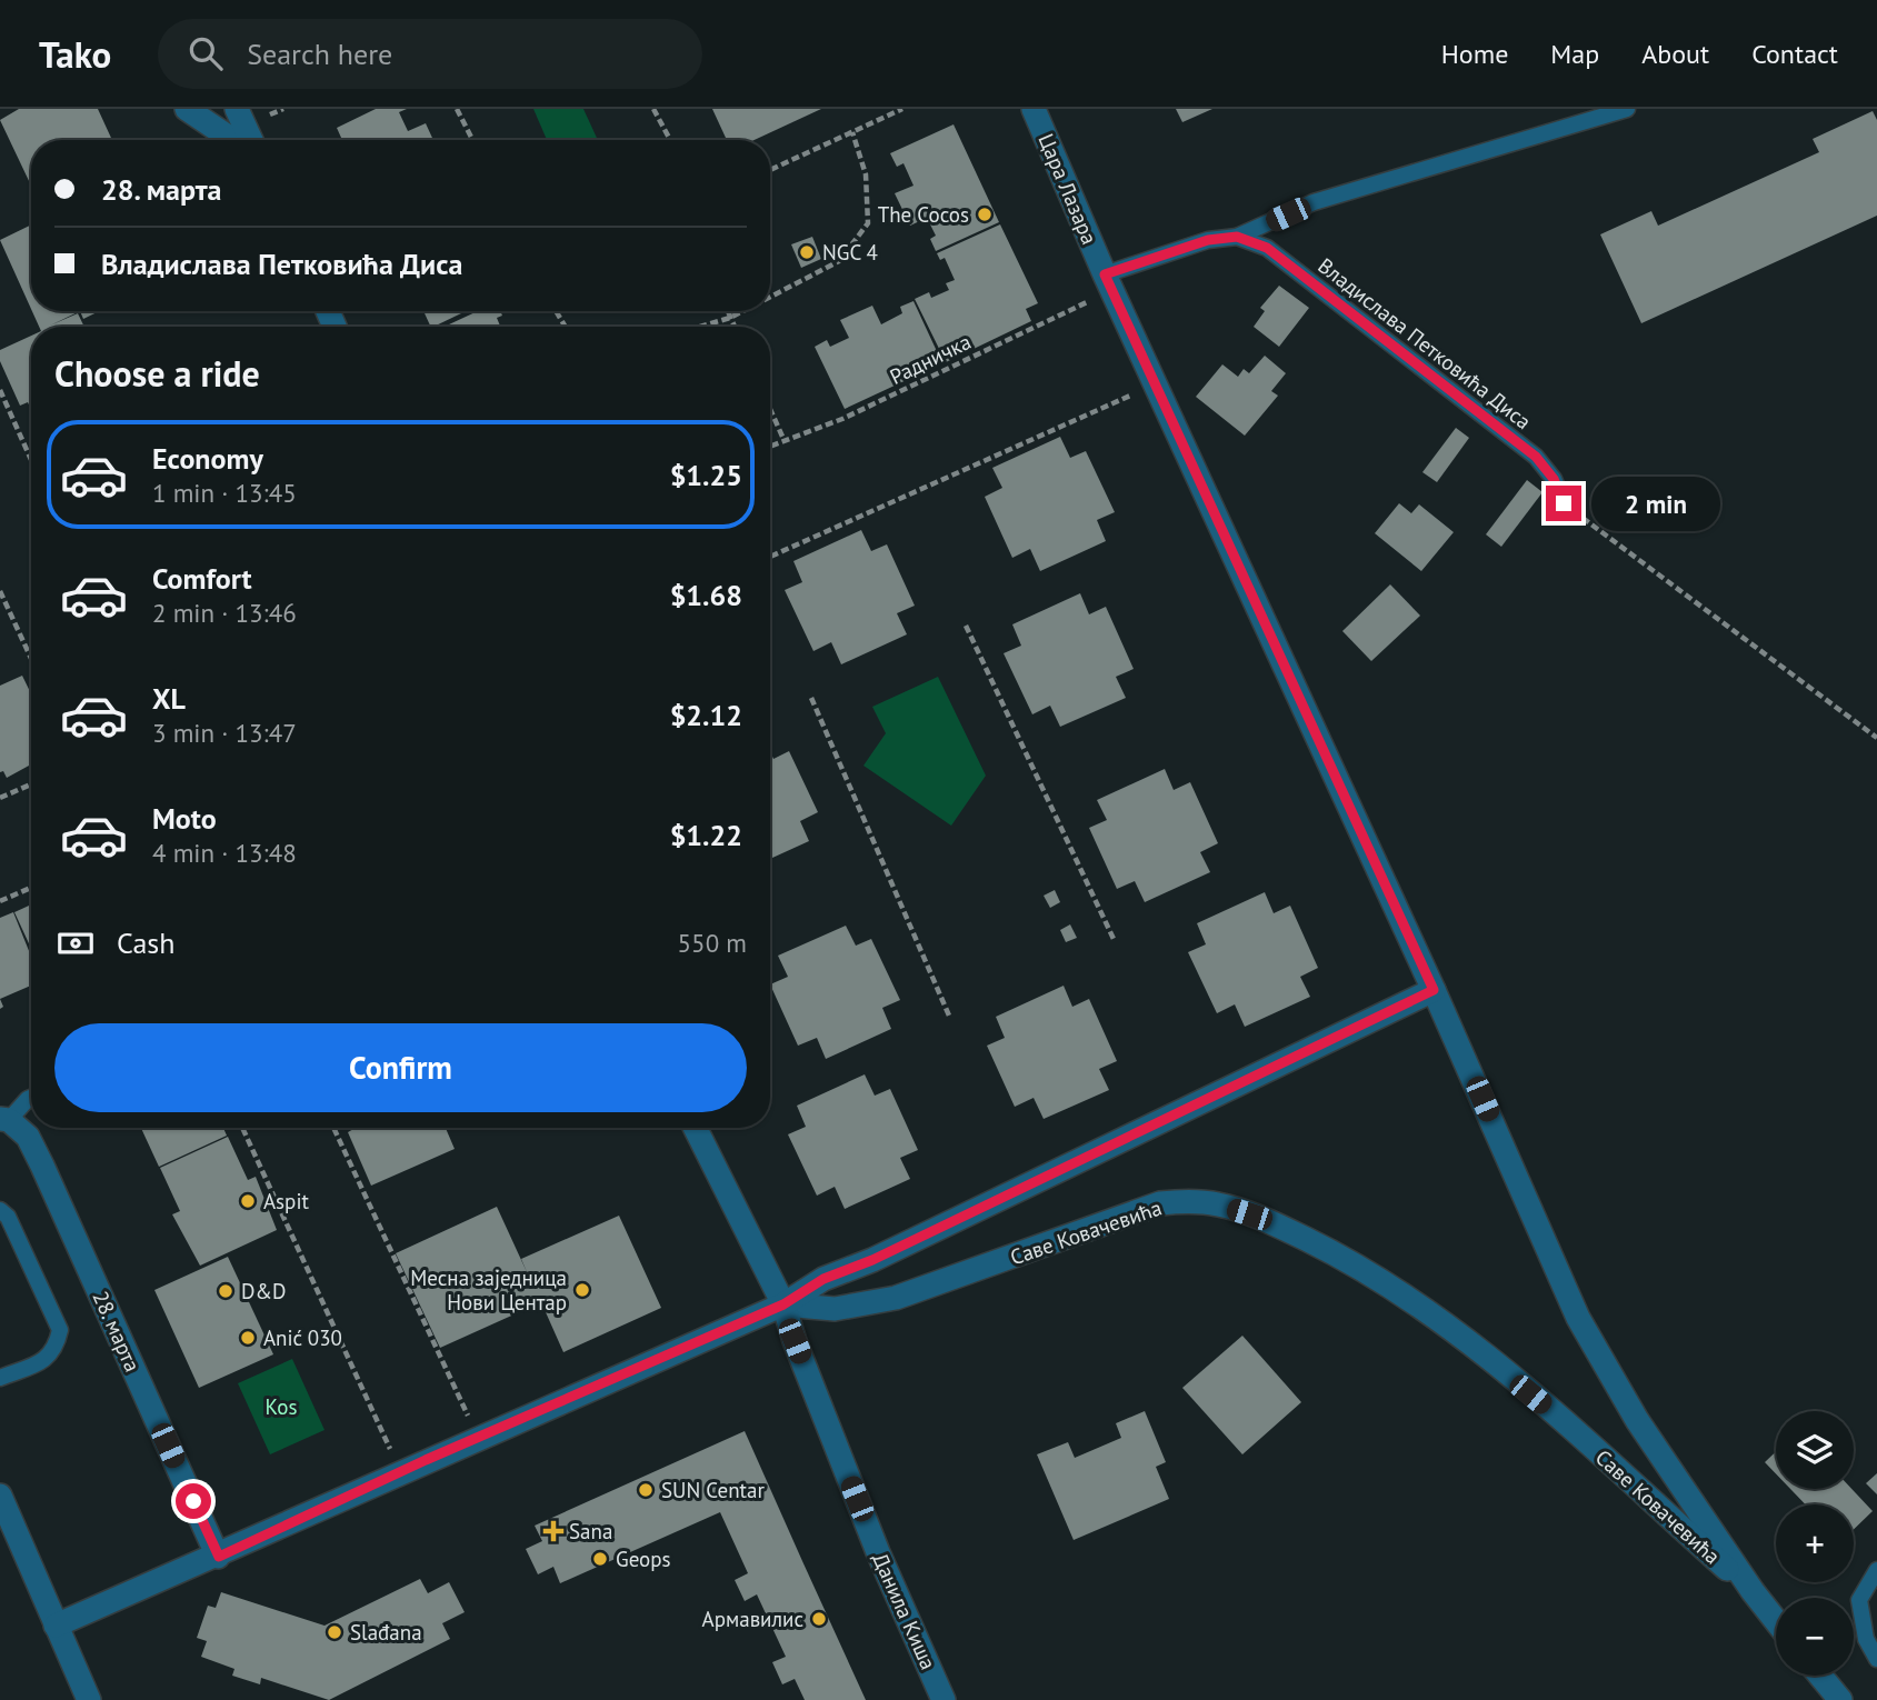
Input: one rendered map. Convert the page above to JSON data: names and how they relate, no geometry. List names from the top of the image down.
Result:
{
  "streets": {
    "street": [
      "Цара Лазара",
      "Саве Ковачевића",
      "28. марта",
      "Данила Киша"
    ],
    "lane": ["Владислава Петковића Диса"],
    "path": ["Радничка"]
  },
  "crossings": [
    ["Цара Лазара", "Радничка"],
    ["Цара Лазара", "Саве Ковачевића"],
    ["Саве Ковачевића", "Данила Киша"]
  ],
  "parks": ["Kos"],
  "places": {
    "other": [
      "The Cocos",
      "NGC 4",
      "Aspit",
      "Месна заједница Нови Центар",
      "D&D",
      "Anić 030",
      "SUN Centar",
      "Geops",
      "Армавилис",
      "Slađana"
    ],
    "health": ["Sana"]
  },
  "page": {
    "header": "Tako",
    "search": "Search here",
    "nav": [
      "Home",
      "Map",
      "About",
      "Contact"
    ],
    "banner": ["28. марта", "Владислава Петковића Диса"],
    "heading": "Choose a ride",
    "list": [
      {
        "name": "Economy",
        "note": "1 min · 13:45",
        "value": "$1.25"
      },
      {
        "name": "Comfort",
        "note": "2 min · 13:46",
        "value": "$1.68"
      },
      {
        "name": "XL",
        "note": "3 min · 13:47",
        "value": "$2.12"
      },
      {
        "name": "Moto",
        "note": "4 min · 13:48",
        "value": "$1.22"
      }
    ],
    "bubble": "2 min",
    "pay": ["Cash", "550 m"],
    "buttons": "Confirm",
    "map_buttons": ["+", "−"]
  }
}
